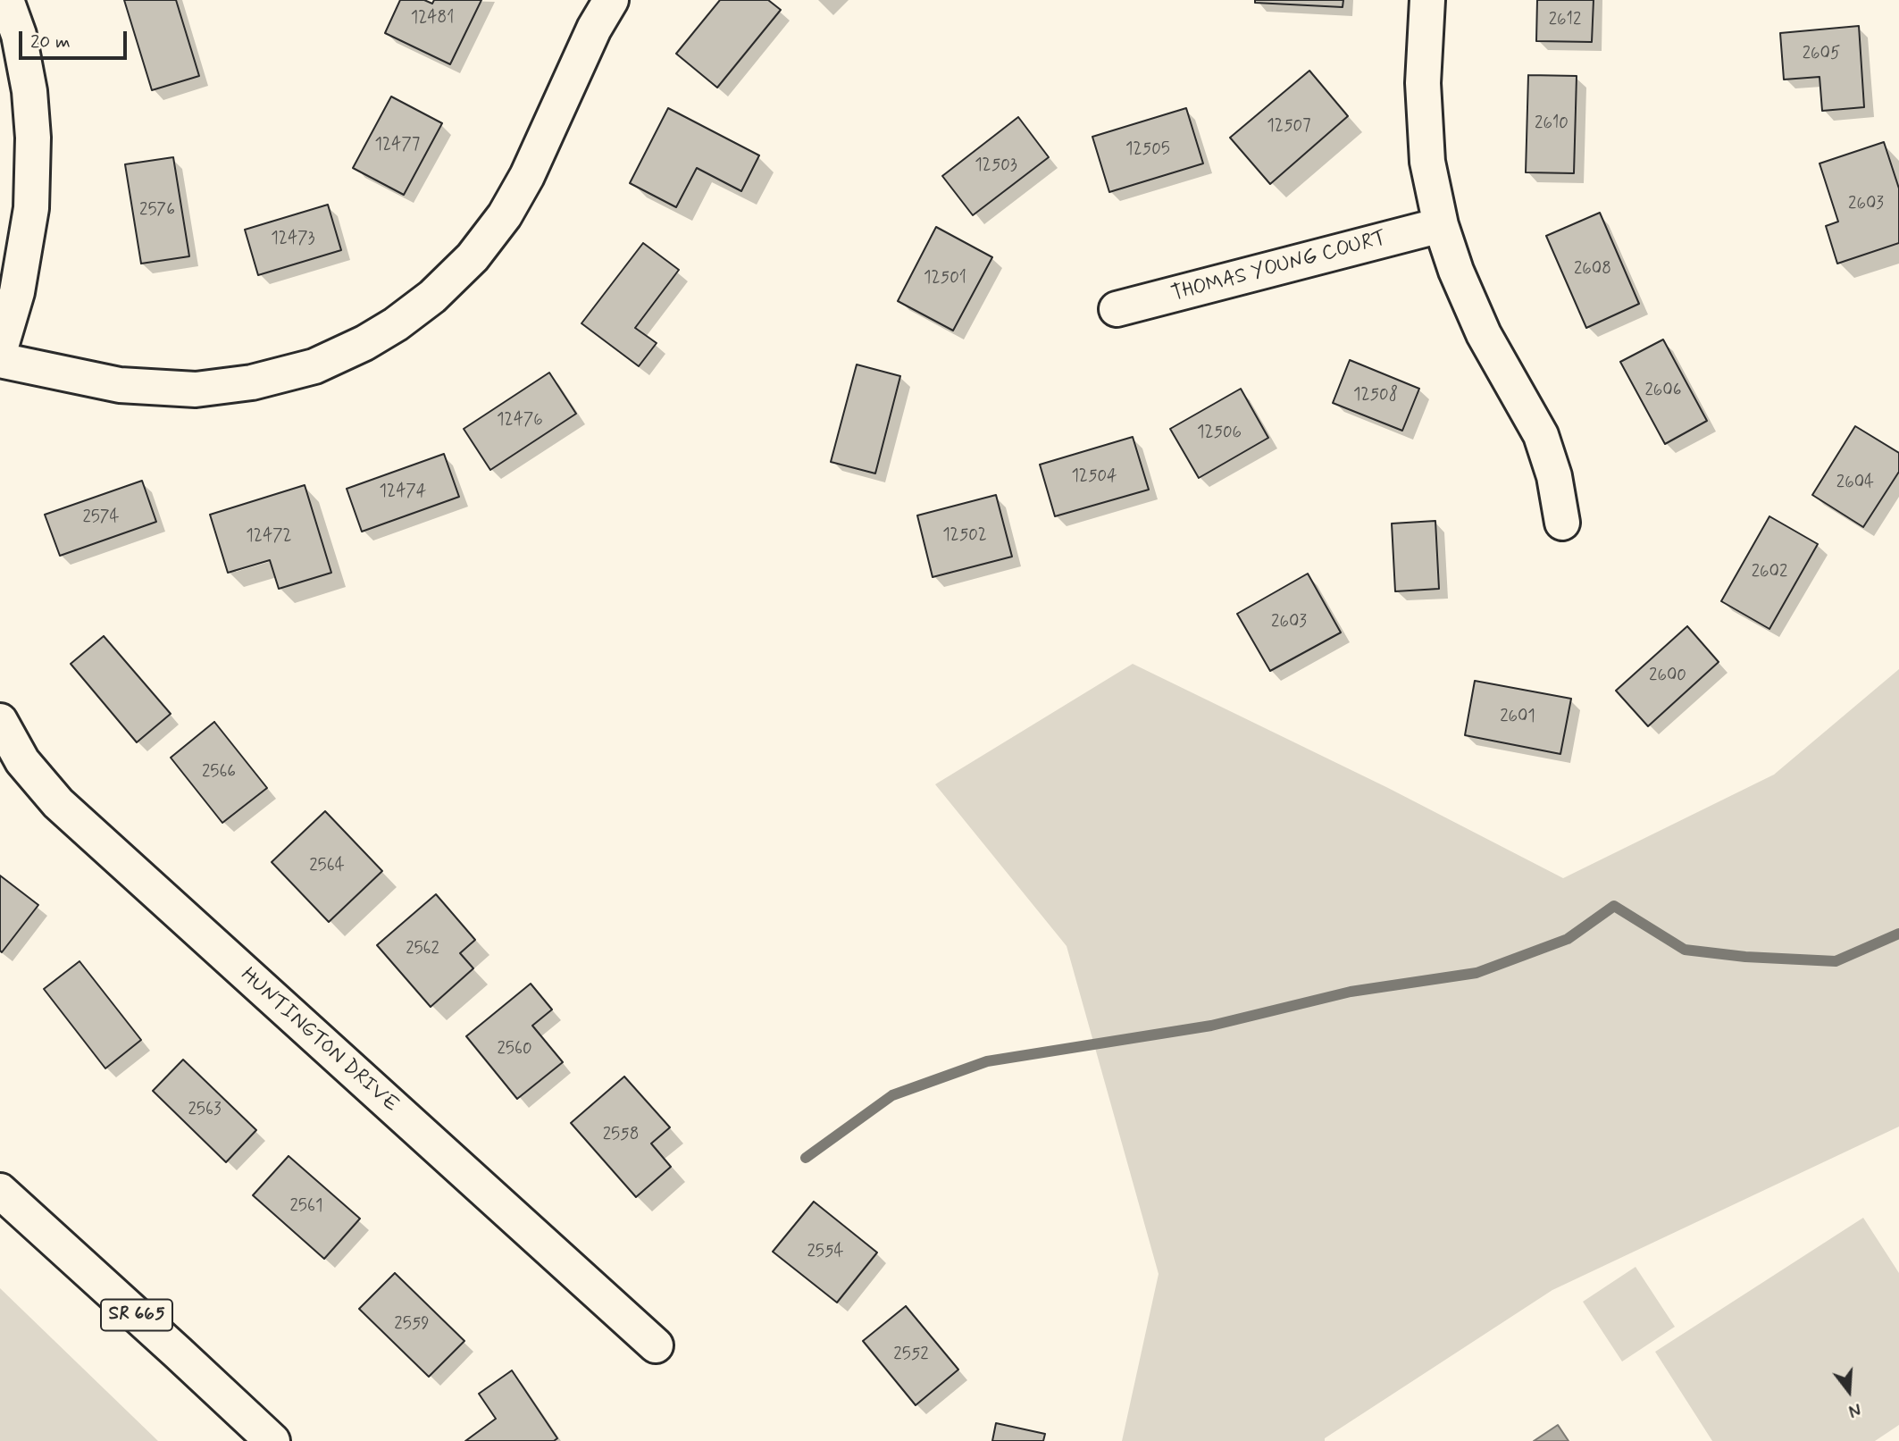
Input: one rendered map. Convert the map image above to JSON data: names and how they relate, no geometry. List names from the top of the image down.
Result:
{
  "streets": {
    "street": ["THOMAS YOUNG COURT", "HUNTINGTON DRIVE", "SR 665"]
  },
  "house_numbers": [
    "12481",
    "2612",
    "2605",
    "2610",
    "12507",
    "12477",
    "12505",
    "12503",
    "2603",
    "2576",
    "12473",
    "2608",
    "12501",
    "2606",
    "12508",
    "12476",
    "12506",
    "12504",
    "2604",
    "12474",
    "2574",
    "12502",
    "12472",
    "2602",
    "2603",
    "2600",
    "2601",
    "2566",
    "2564",
    "2562",
    "2560",
    "2563",
    "2558",
    "2561",
    "2554",
    "2559",
    "2552"
  ],
  "scale_bar": "20 m",
  "north": "bottom"
}
